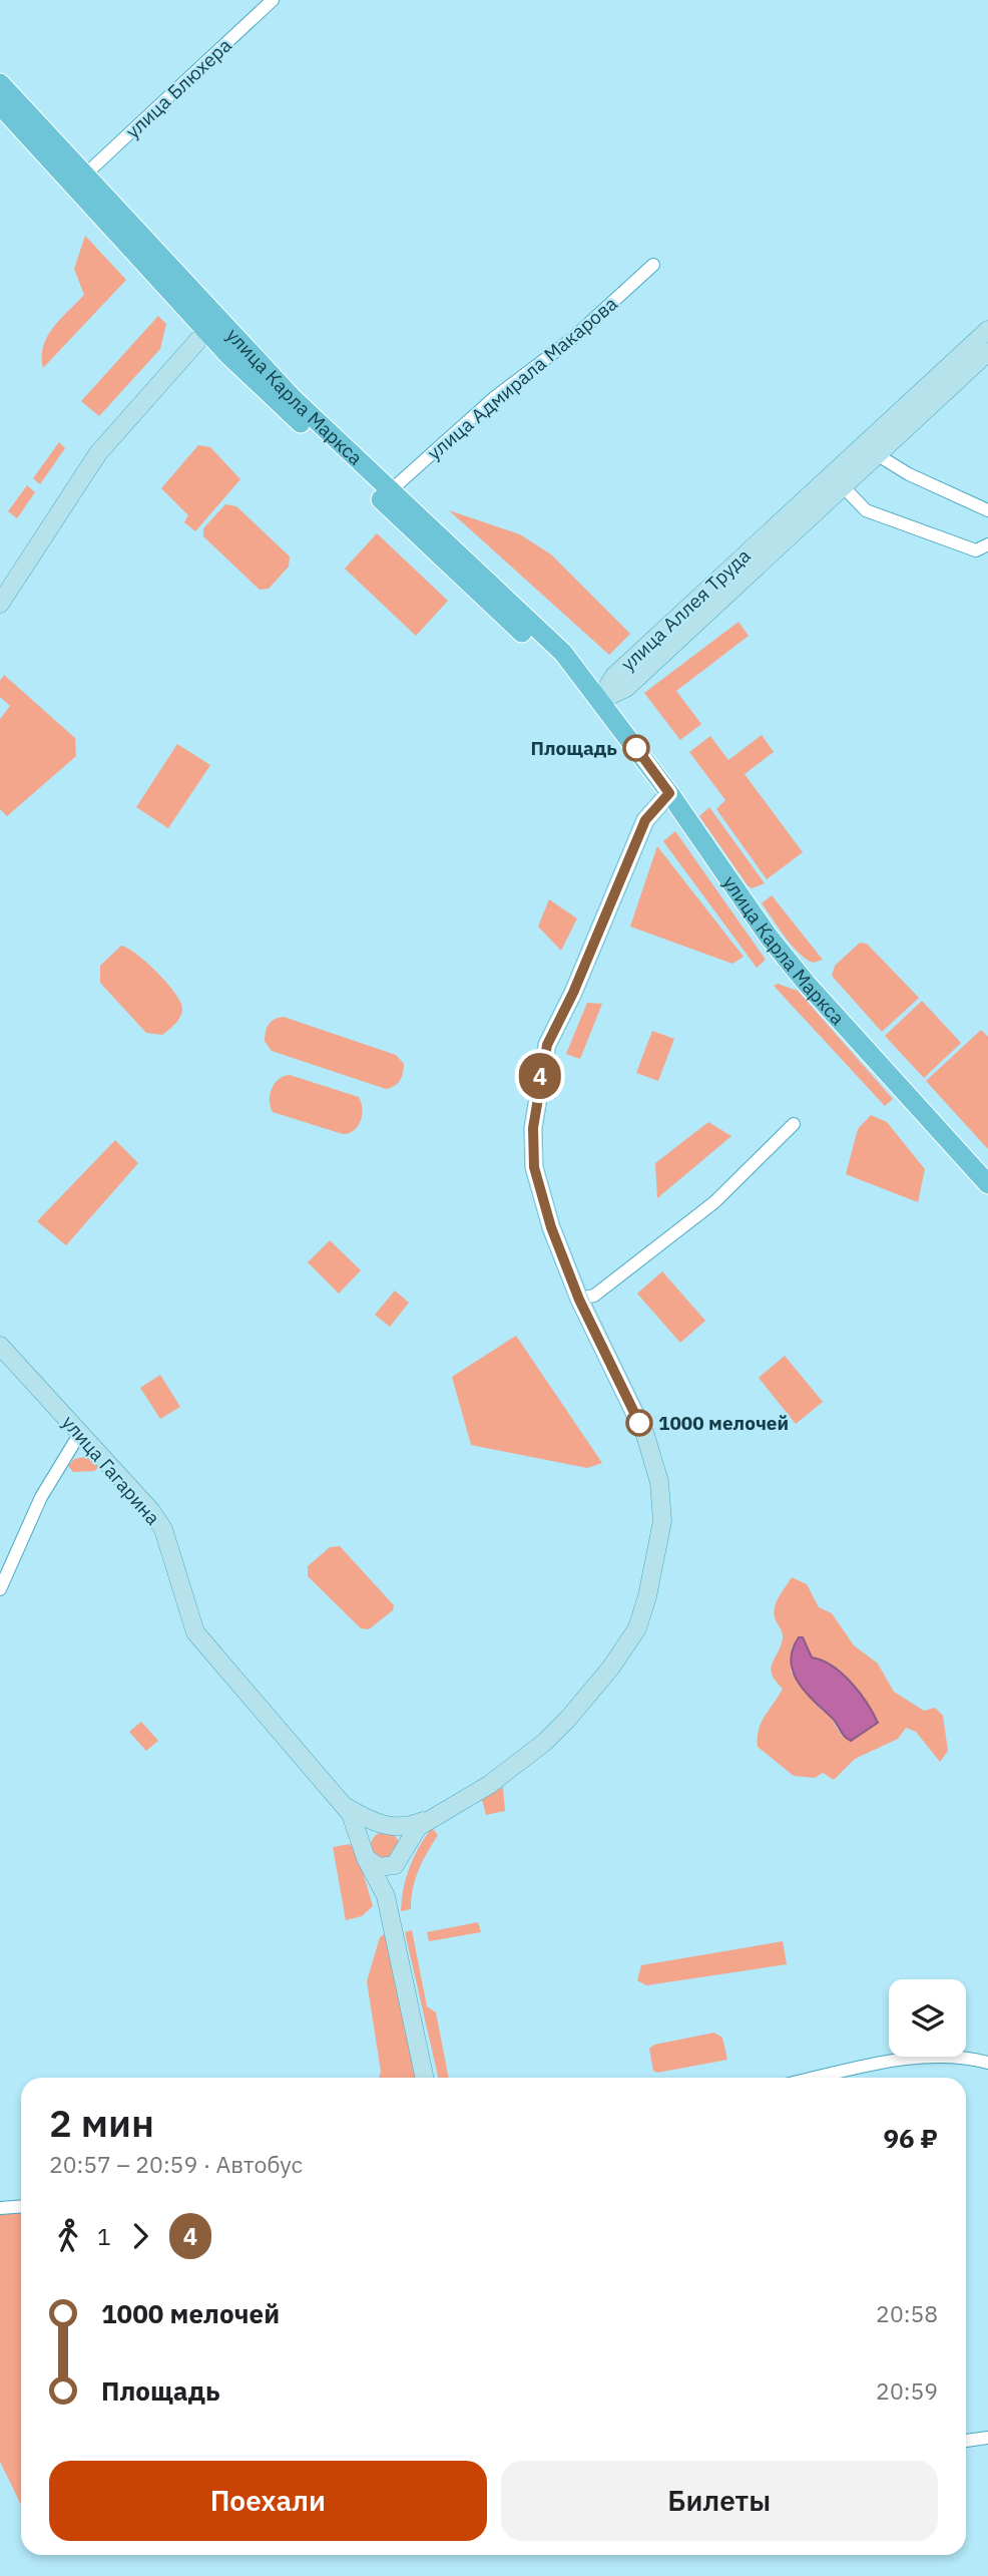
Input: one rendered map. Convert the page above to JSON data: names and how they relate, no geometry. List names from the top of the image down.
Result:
{
  "streets": {
    "main road": ["улица Карла Маркса"],
    "street": [
      "улица Блюхера",
      "улица Адмирала Макарова",
      "улица Аллея Труда",
      "улица Гагарина"
    ]
  },
  "crossings": [
    ["улица Блюхера", "улица Карла Маркса"],
    ["улица Адмирала Макарова", "улица Карла Маркса"],
    ["улица Карла Маркса", "улица Аллея Труда"]
  ],
  "places": ["Площадь", "1000 мелочей"],
  "lines": ["bus line 4"],
  "page": {
    "on_map": "4",
    "heading": ["2 мин", "20:57 – 20:59 · Автобус", "96 ₽"],
    "legs": ["1", "4"],
    "list": [
      {
        "name": "1000 мелочей",
        "value": "20:58"
      },
      {
        "name": "Площадь",
        "value": "20:59"
      }
    ],
    "buttons": ["Поехали", "Билеты"]
  }
}
